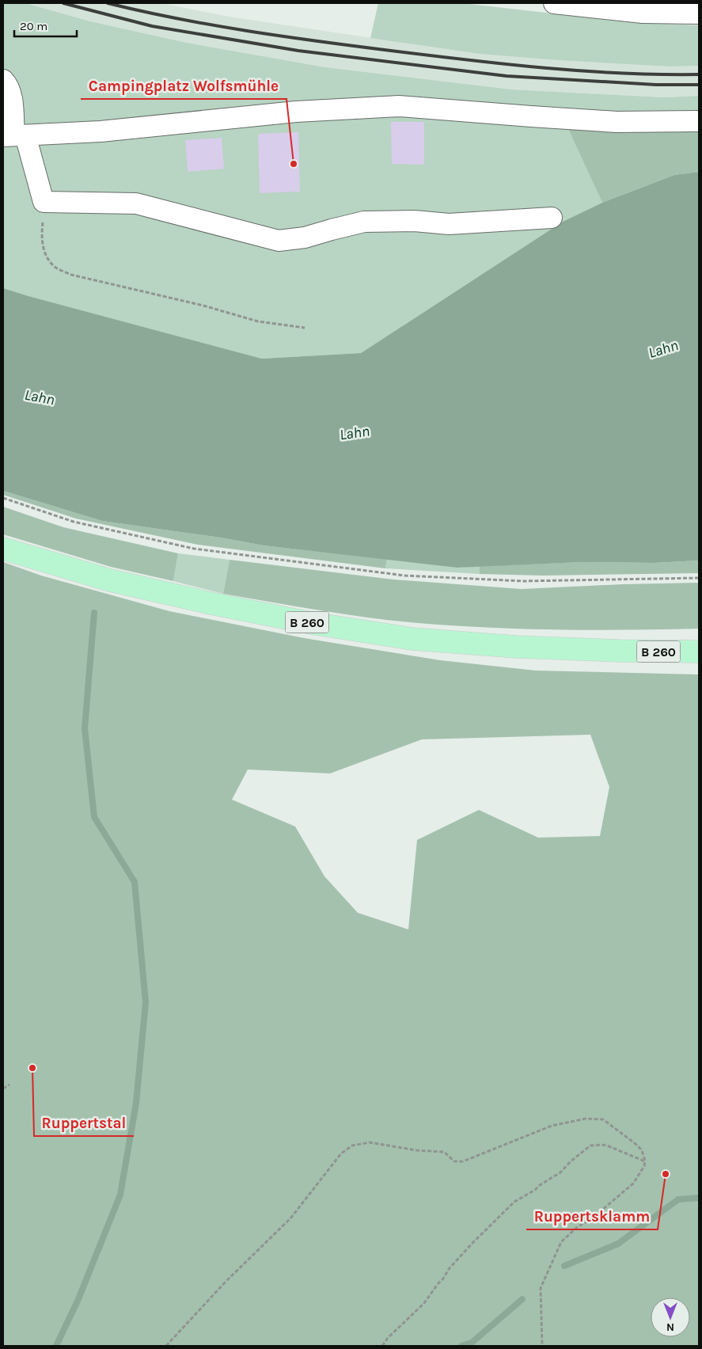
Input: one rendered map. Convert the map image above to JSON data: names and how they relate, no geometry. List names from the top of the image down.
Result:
{
  "streets": {
    "main road": ["B 260"]
  },
  "water": ["Lahn"],
  "places": ["Campingplatz Wolfsmühle", "Ruppertstal", "Ruppertsklamm"],
  "scale_bar": "20 m",
  "north": "bottom"
}
